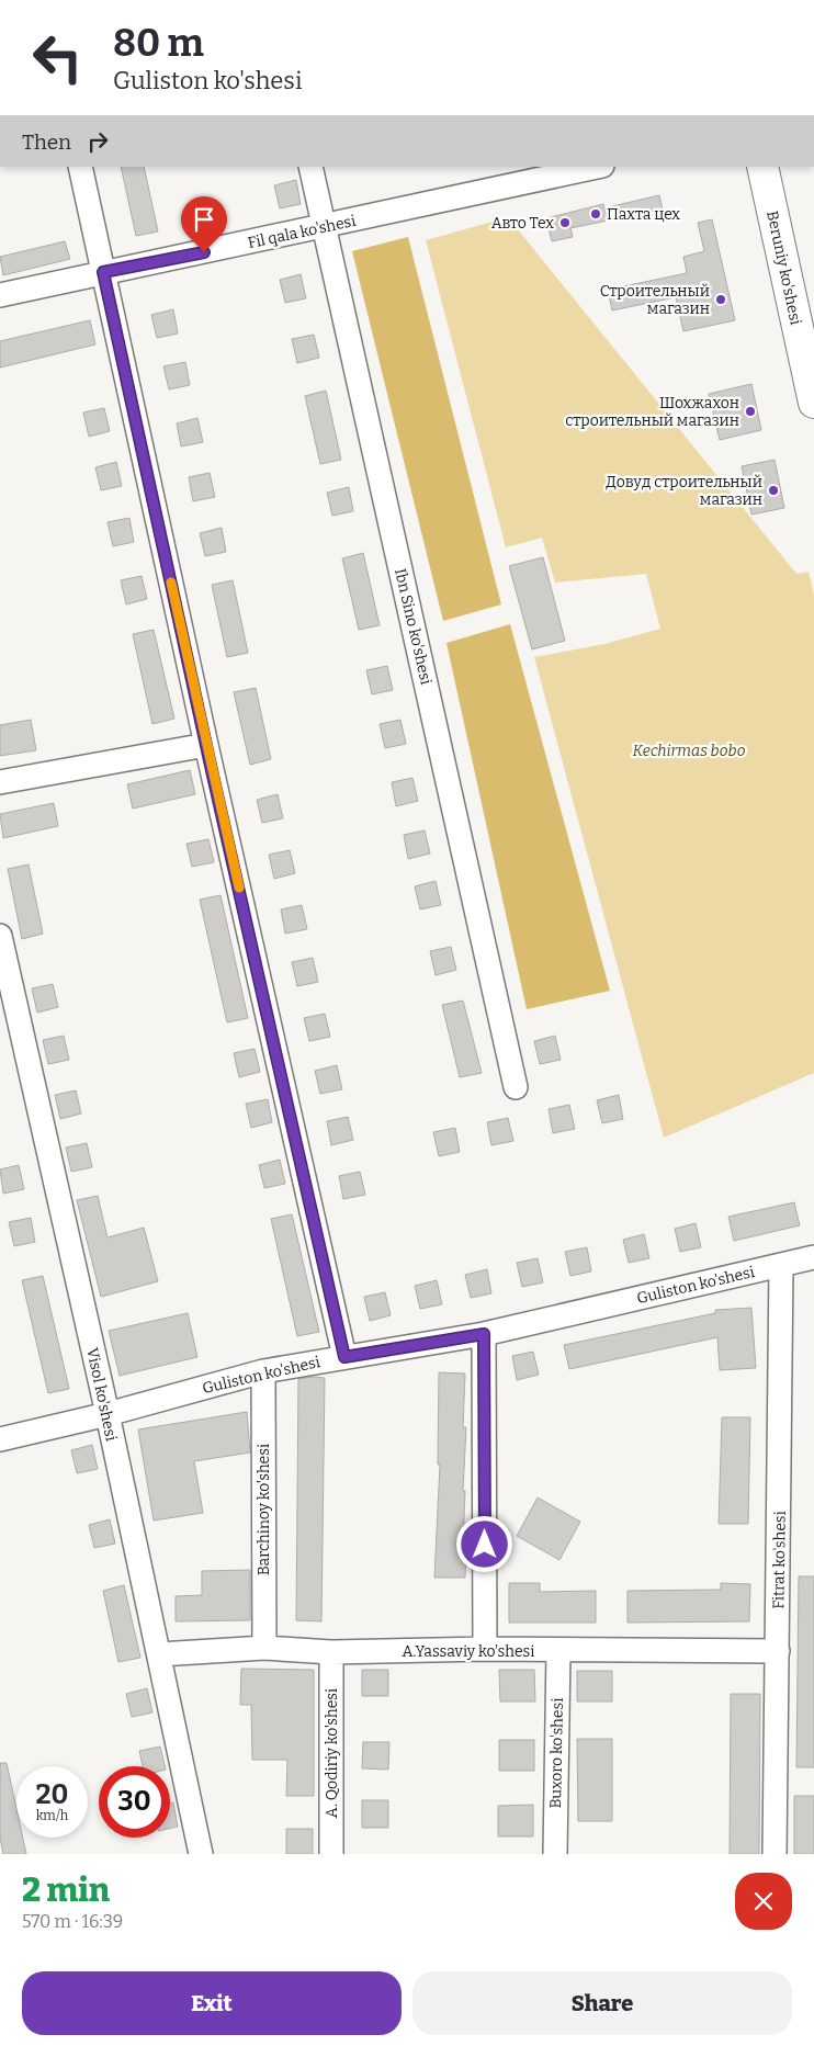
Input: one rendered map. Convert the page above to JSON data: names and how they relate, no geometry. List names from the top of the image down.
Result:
{
  "streets": {
    "main road": ["Beruniy ko'shesi"],
    "street": [
      "Fil qala ko'shesi",
      "Ibn Sino ko'shesi",
      "Guliston ko'shesi",
      "Visol ko'shesi",
      "Barchinoy ko'shesi",
      "Fitrat ko'shesi",
      "A.Yassaviy ko'shesi",
      "A. Qodiriy ko'shesi",
      "Buxoro ko'shesi"
    ]
  },
  "crossings": [
    ["Fil qala ko'shesi", "Ibn Sino ko'shesi"],
    ["Guliston ko'shesi", "Visol ko'shesi"],
    ["Guliston ko'shesi", "Barchinoy ko'shesi"],
    ["Guliston ko'shesi", "Fitrat ko'shesi"],
    ["Visol ko'shesi", "A.Yassaviy ko'shesi"],
    ["Barchinoy ko'shesi", "A.Yassaviy ko'shesi"],
    ["Fitrat ko'shesi", "A.Yassaviy ko'shesi"],
    ["A.Yassaviy ko'shesi", "A. Qodiriy ko'shesi"],
    ["A.Yassaviy ko'shesi", "Buxoro ko'shesi"]
  ],
  "parks": ["Kechirmas bobo"],
  "places": [
    "Пахта цех",
    "Авто Тех",
    "Строительный магазин",
    "Шохжахон строительный магазин",
    "Довуд строительный магазин"
  ],
  "page": {
    "turn": ["80 m", "Guliston ko'shesi"],
    "then": "Then",
    "speed": "20 km/h",
    "limit": "30",
    "heading": ["2 min", "570 m · 16:39"],
    "buttons": ["Exit", "Share"]
  }
}
